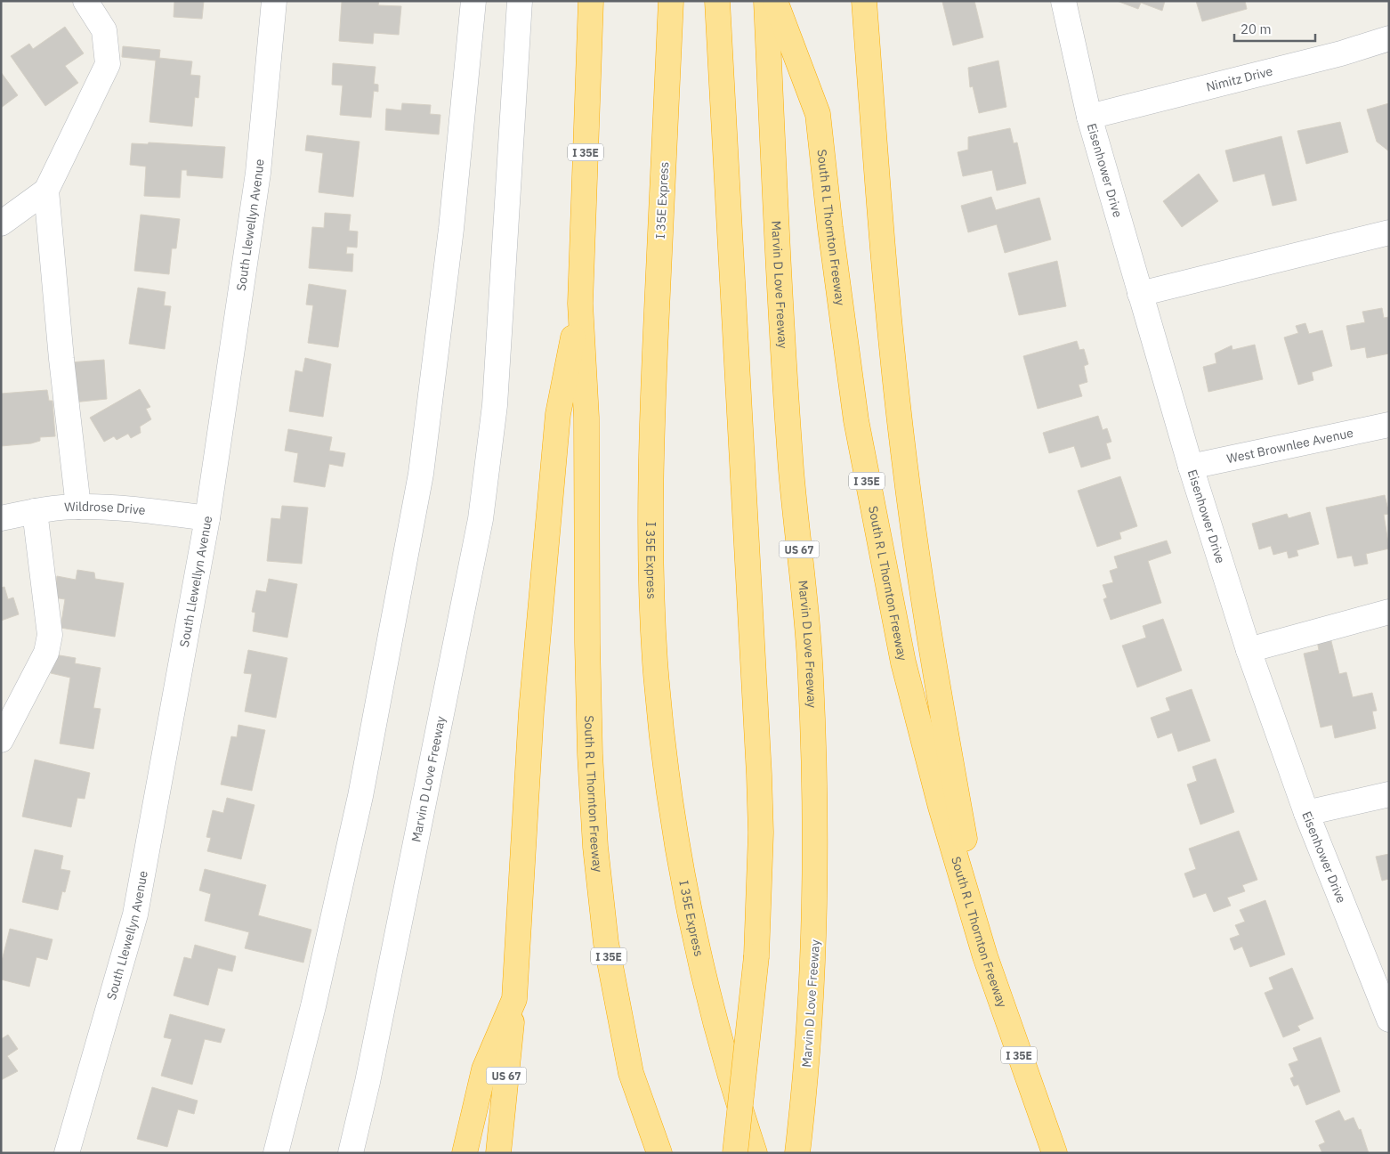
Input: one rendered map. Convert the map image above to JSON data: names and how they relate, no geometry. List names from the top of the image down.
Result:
{
  "streets": {
    "highway": [
      "I 35E",
      "I 35E Express",
      "South R L Thornton Freeway",
      "Marvin D Love Freeway",
      "US 67"
    ],
    "street": [
      "Nimitz Drive",
      "Eisenhower Drive",
      "South Llewellyn Avenue",
      "West Brownlee Avenue",
      "Wildrose Drive"
    ]
  },
  "crossings": [
    ["Nimitz Drive", "Eisenhower Drive"],
    ["Eisenhower Drive", "West Brownlee Avenue"],
    ["South Llewellyn Avenue", "Wildrose Drive"]
  ],
  "scale_bar": "20 m"
}
